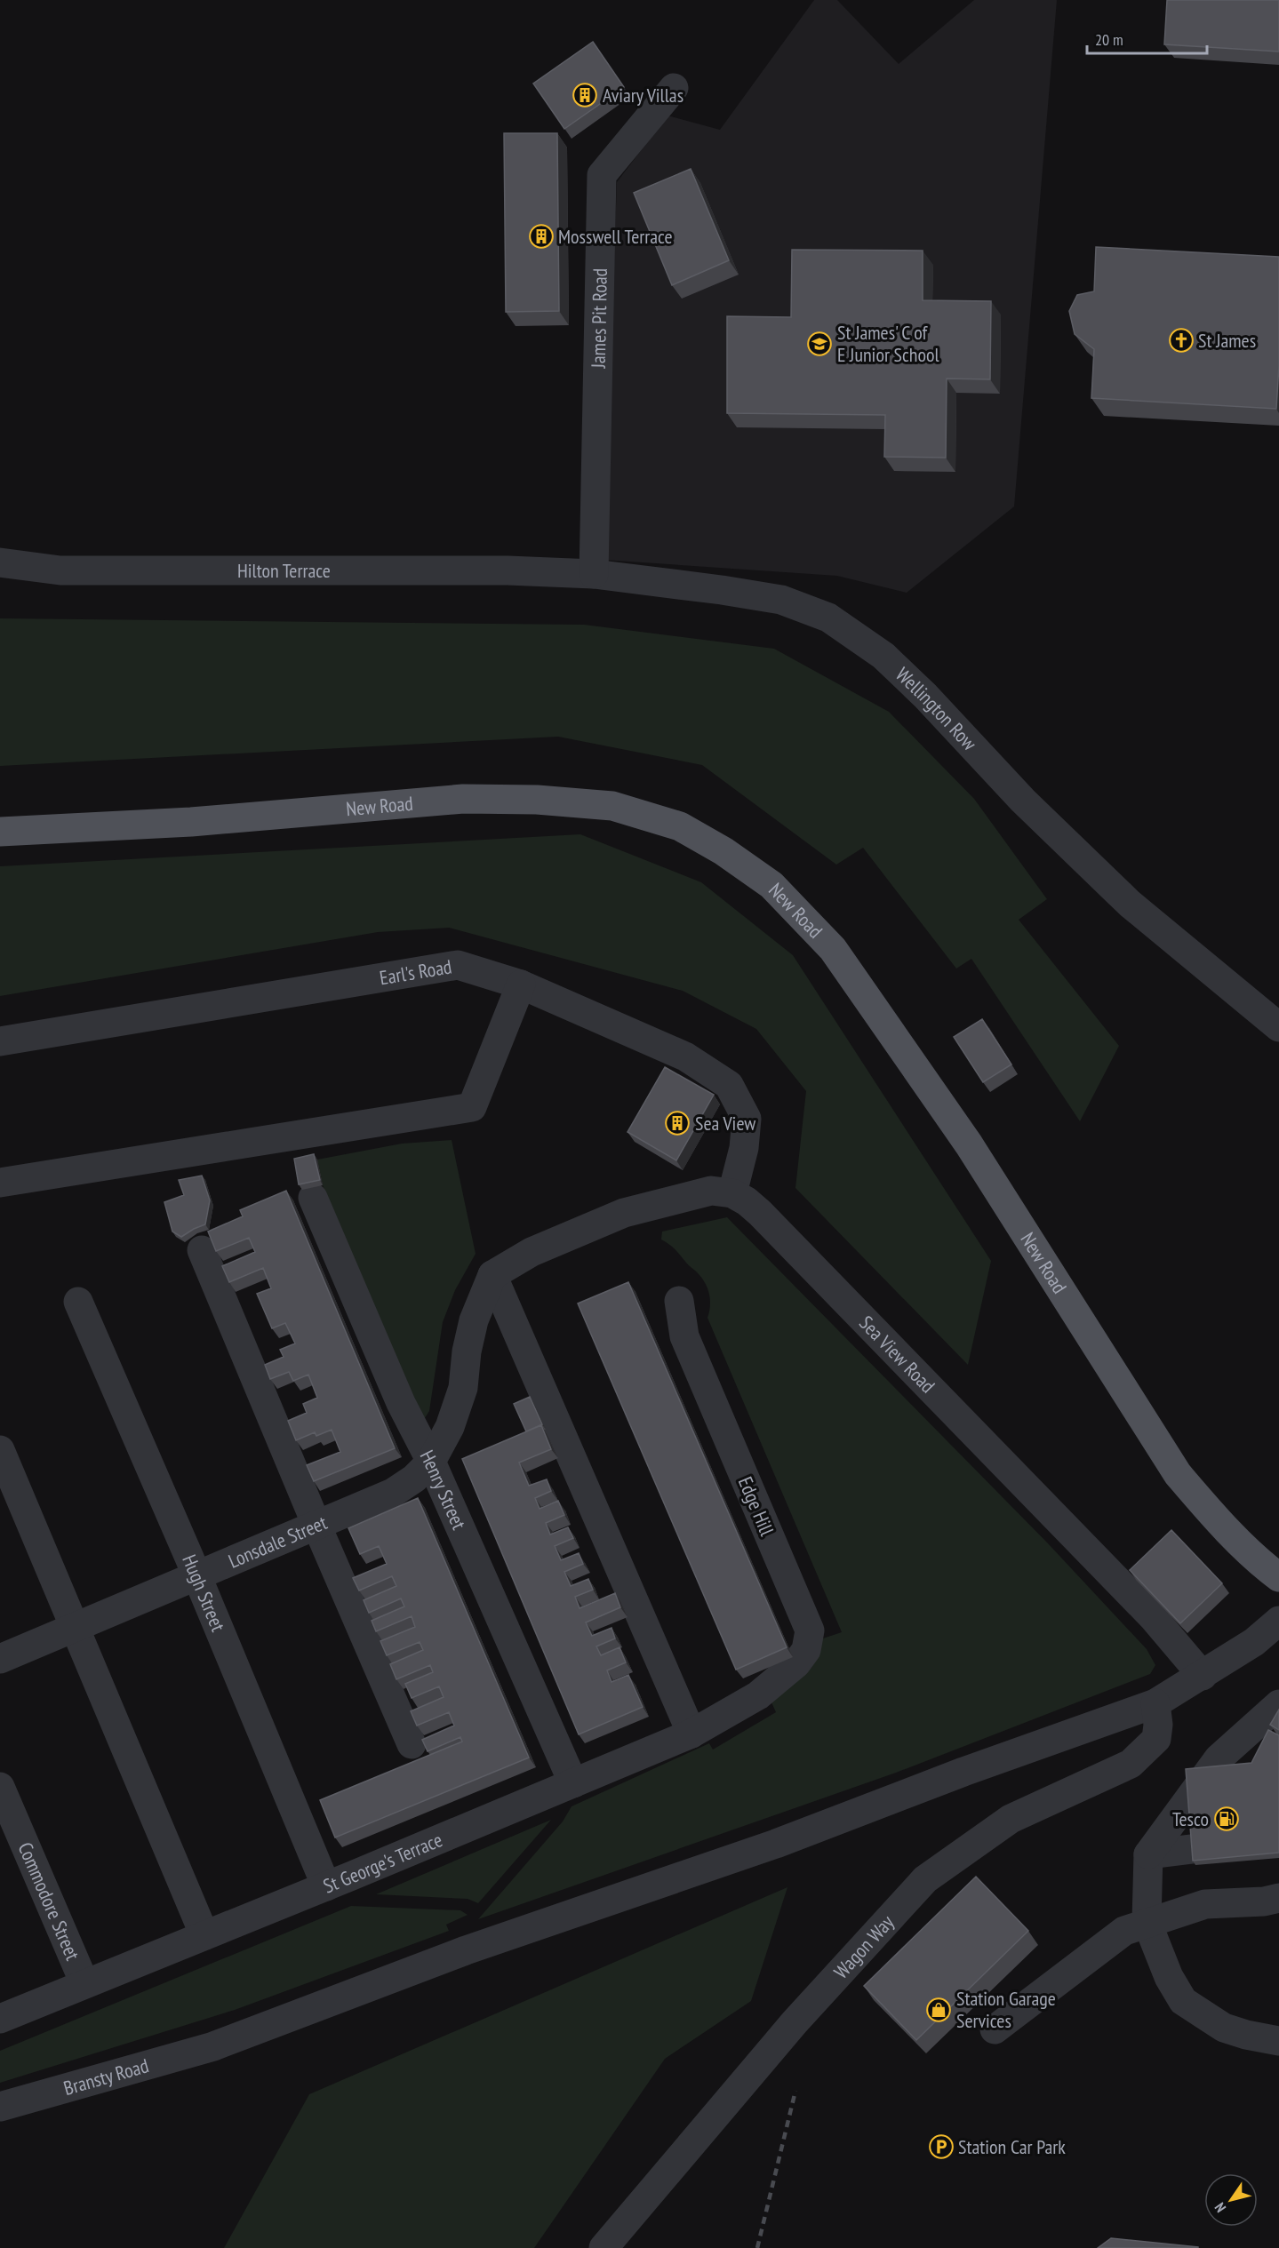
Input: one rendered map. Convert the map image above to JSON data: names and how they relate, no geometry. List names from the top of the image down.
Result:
{
  "streets": {
    "main road": ["New Road"],
    "street": [
      "James Pit Road",
      "Hilton Terrace",
      "Wellington Row",
      "Earl's Road",
      "Sea View Road",
      "Henry Street",
      "Edge Hill",
      "Lonsdale Street",
      "Hugh Street",
      "St George's Terrace",
      "Commodore Street",
      "Wagon Way",
      "Bransty Road"
    ]
  },
  "crossings": [
    ["James Pit Road", "Wellington Row"],
    ["Hilton Terrace", "Wellington Row"],
    ["Earl's Road", "Sea View Road"],
    ["Sea View Road", "Bransty Road"],
    ["Henry Street", "Lonsdale Street"],
    ["Henry Street", "St George's Terrace"],
    ["Edge Hill", "St George's Terrace"],
    ["Lonsdale Street", "Hugh Street"],
    ["Hugh Street", "St George's Terrace"],
    ["St George's Terrace", "Commodore Street"],
    ["Wagon Way", "Bransty Road"]
  ],
  "places": {
    "building": ["Aviary Villas", "Mosswell Terrace", "Sea View"],
    "church": ["St James"],
    "school or university": ["St James' C of E Junior School"],
    "fuel station": ["Tesco"],
    "shop": ["Station Garage Services"],
    "parking": ["Station Car Park"]
  },
  "scale_bar": "20 m",
  "north": "bottom left"
}
